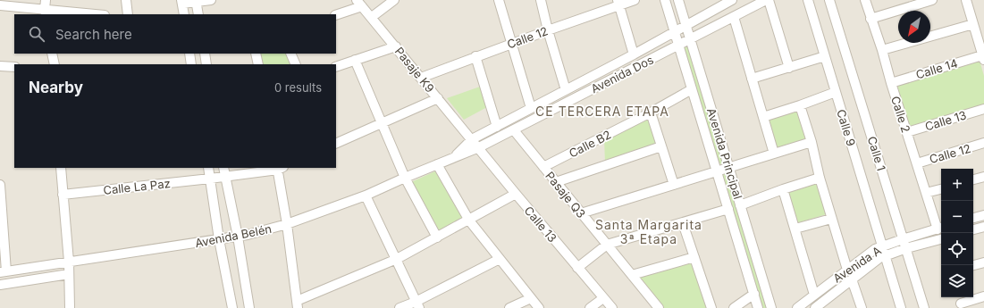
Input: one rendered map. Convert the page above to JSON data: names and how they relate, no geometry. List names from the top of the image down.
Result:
{
  "streets": {
    "street": [
      "Calle 12",
      "Calle 14",
      "Pasaje K9",
      "Avenida Dos",
      "Calle 2",
      "Calle 13",
      "Calle 9",
      "Calle B2",
      "Avenida Principal",
      "Calle 1",
      "Calle La Paz",
      "Pasaje Q3",
      "Avenida Belén",
      "Avenida A"
    ]
  },
  "crossings": [
    ["Calle 12", "Pasaje K9"],
    ["Calle 12", "Calle 2"],
    ["Calle 14", "Calle 2"],
    ["Pasaje K9", "Avenida Dos"],
    ["Pasaje K9", "Calle 13"],
    ["Pasaje K9", "Avenida Belén"],
    ["Avenida Dos", "Calle 13"],
    ["Avenida Dos", "Avenida Principal"],
    ["Avenida Dos", "Pasaje Q3"],
    ["Avenida Dos", "Avenida Belén"],
    ["Calle 2", "Calle 13"],
    ["Calle 2", "Avenida A"],
    ["Calle 13", "Avenida Belén"],
    ["Calle 9", "Avenida A"],
    ["Calle B2", "Avenida Principal"],
    ["Calle B2", "Pasaje Q3"],
    ["Calle 1", "Avenida A"]
  ],
  "districts": ["CE TERCERA ETAPA", "Santa Margarita 3ª Etapa"],
  "north": "bottom left",
  "page": {
    "search": "Search here",
    "heading": ["Nearby", "0 results"],
    "map_buttons": ["+", "−"]
  }
}
